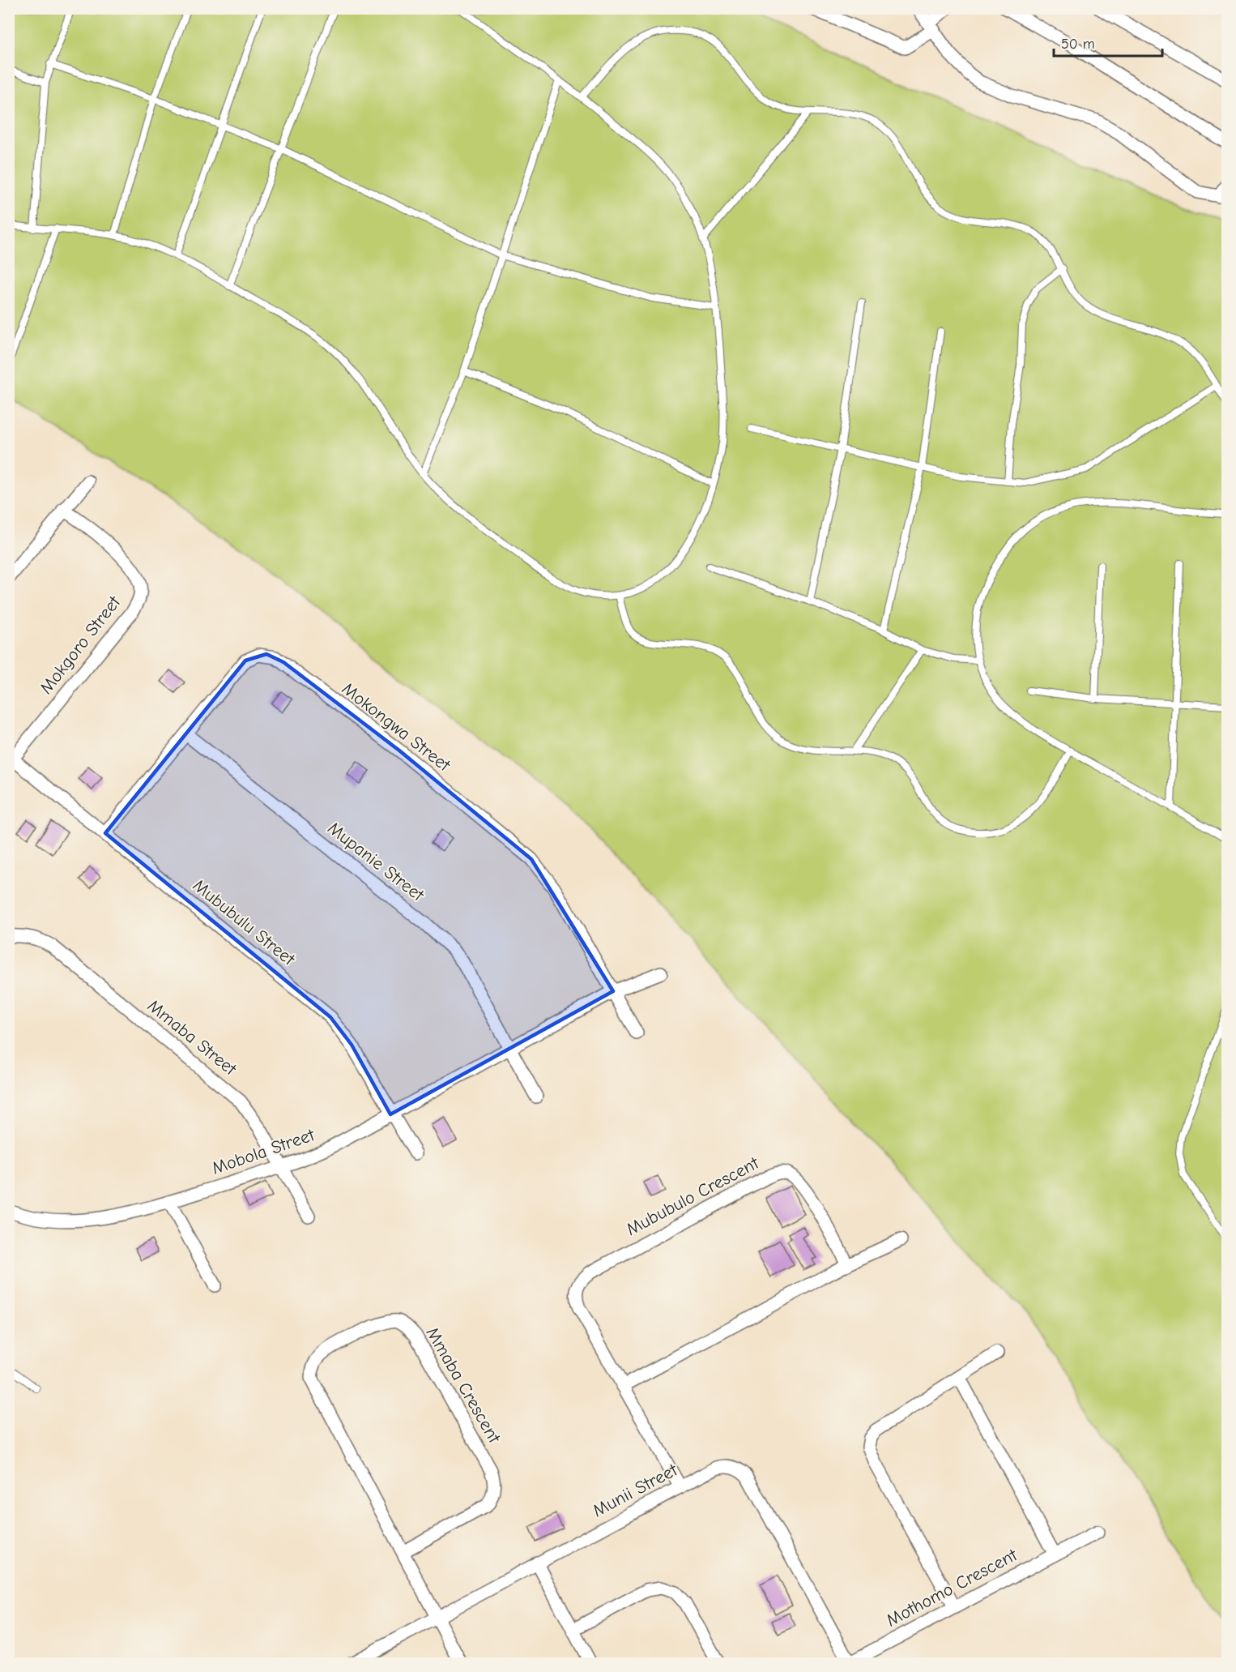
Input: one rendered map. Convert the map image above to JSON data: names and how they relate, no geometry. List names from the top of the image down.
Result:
{
  "streets": {
    "street": [
      "Mokgoro Street",
      "Mokongwa Street",
      "Mupanie Street",
      "Mububulu Street",
      "Mmaba Street",
      "Mobola Street",
      "Mububulo Crescent",
      "Mmaba Crescent",
      "Munii Street",
      "Mothomo Crescent"
    ]
  },
  "crossings": [
    ["Mokgoro Street", "Mububulu Street"],
    ["Mokongwa Street", "Mupanie Street"],
    ["Mokongwa Street", "Mububulu Street"],
    ["Mokongwa Street", "Mobola Street"],
    ["Mupanie Street", "Mobola Street"],
    ["Mububulu Street", "Mobola Street"],
    ["Mmaba Street", "Mobola Street"],
    ["Mububulo Crescent", "Munii Street"],
    ["Mmaba Crescent", "Munii Street"],
    ["Munii Street", "Mothomo Crescent"]
  ],
  "scale_bar": "50 m"
}
